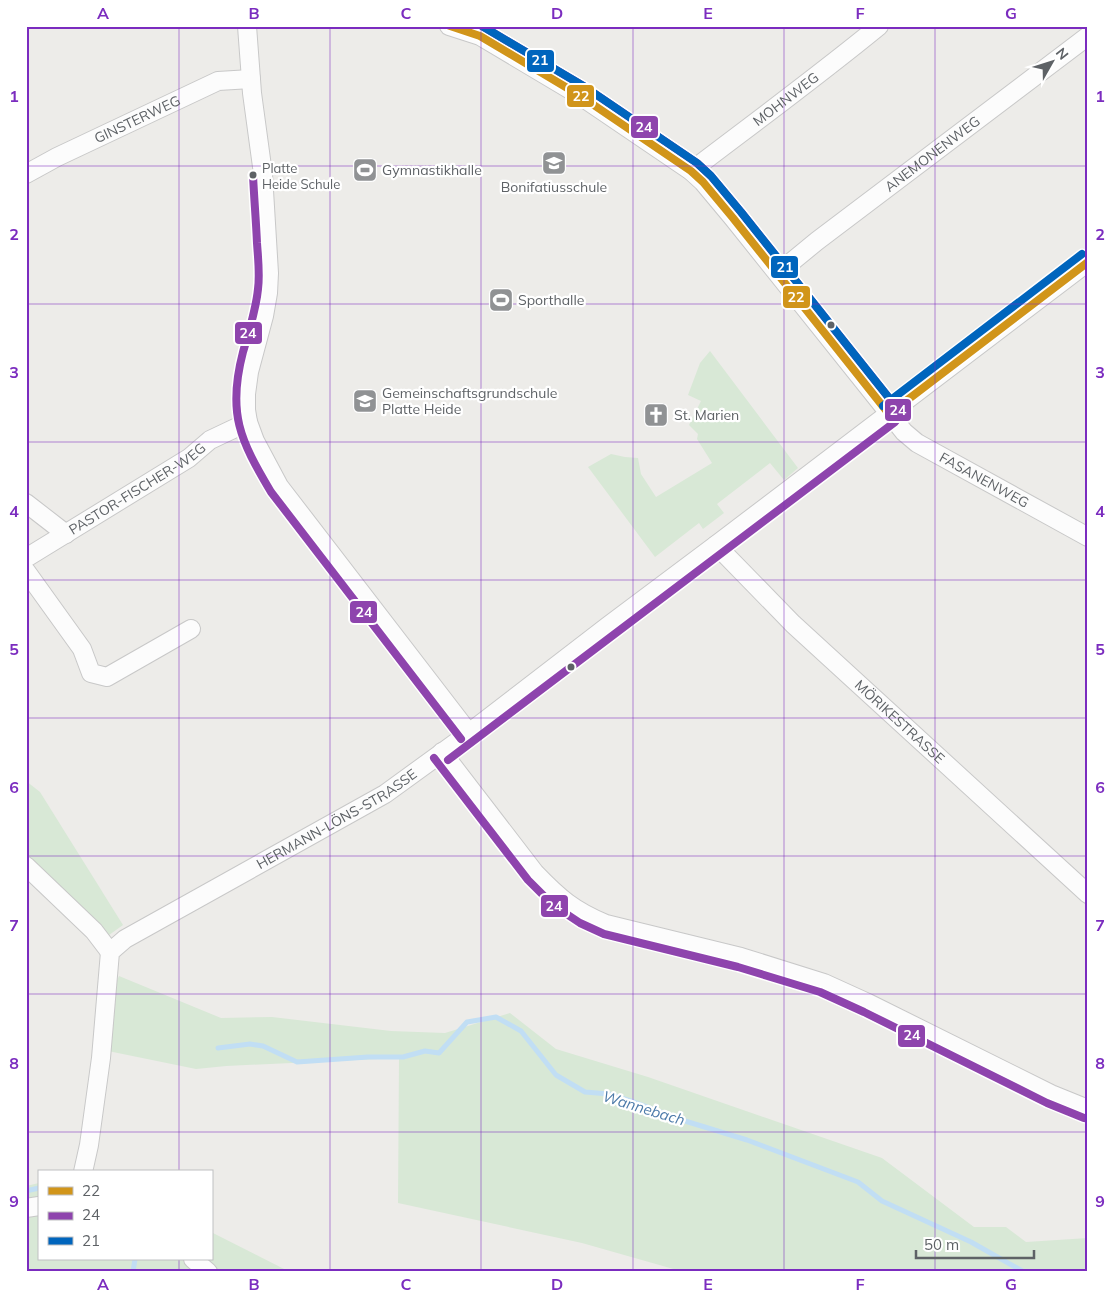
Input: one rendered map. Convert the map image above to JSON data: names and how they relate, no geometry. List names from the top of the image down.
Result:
{
  "streets": {
    "street": [
      "MOHNWEG",
      "GINSTERWEG",
      "ANEMONENWEG",
      "FASANENWEG",
      "PASTOR-FISCHER-WEG",
      "MÖRIKESTRASSE",
      "HERMANN-LÖNS-STRASSE"
    ]
  },
  "crossings": [
    ["MOHNWEG", "FASANENWEG"],
    ["ANEMONENWEG", "FASANENWEG"],
    ["FASANENWEG", "HERMANN-LÖNS-STRASSE"],
    ["MÖRIKESTRASSE", "HERMANN-LÖNS-STRASSE"]
  ],
  "water": ["Wannebach"],
  "places": {
    "school or university": ["Bonifatiusschule", "Gemeinschaftsgrundschule Platte Heide"],
    "sports": ["Gymnastikhalle", "Sporthalle"],
    "other": ["Platte Heide Schule"],
    "church": ["St. Marien"]
  },
  "lines": ["transit line 22", "transit line 24", "transit line 21"],
  "legend": ["22", "24", "21"],
  "scale_bar": "50 m",
  "north": "top right",
  "grid": {
    "columns": [
      "A",
      "B",
      "C",
      "D",
      "E",
      "F",
      "G"
    ],
    "rows": [
      "1",
      "2",
      "3",
      "4",
      "5",
      "6",
      "7",
      "8",
      "9"
    ]
  }
}
